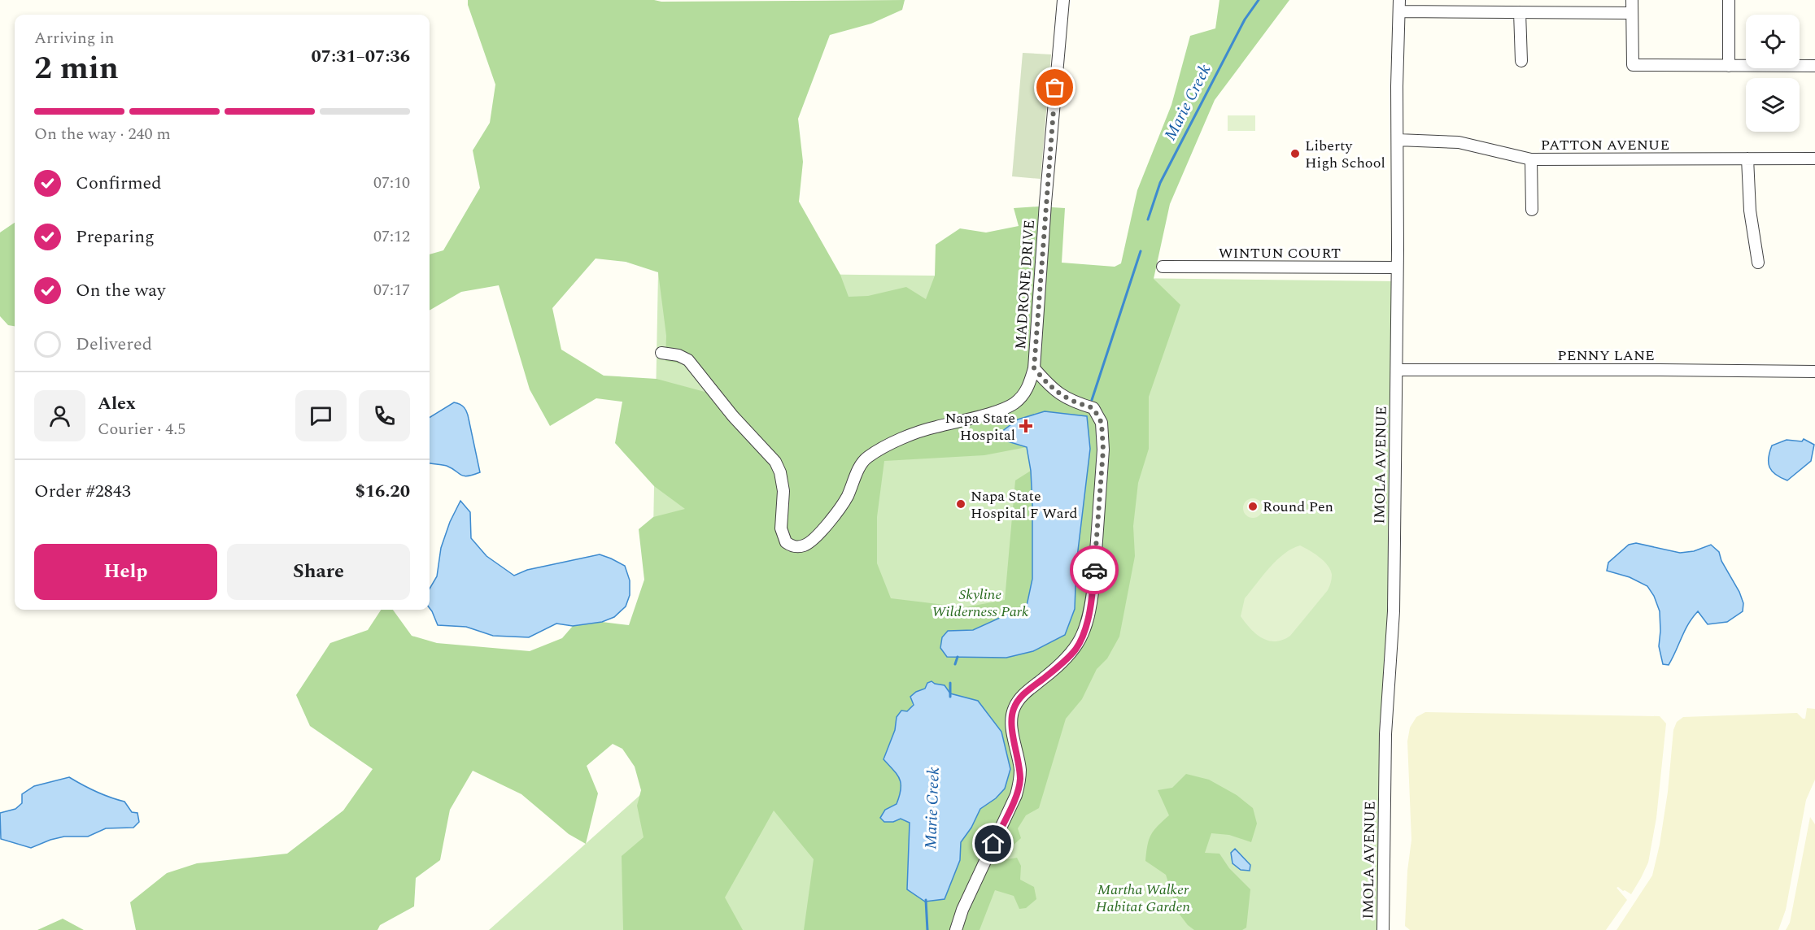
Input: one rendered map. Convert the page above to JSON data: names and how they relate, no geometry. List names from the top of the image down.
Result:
{
  "streets": {
    "street": [
      "PATTON AVENUE",
      "WINTUN COURT",
      "MADRONE DRIVE",
      "PENNY LANE",
      "IMOLA AVENUE"
    ]
  },
  "crossings": [
    ["PATTON AVENUE", "IMOLA AVENUE"],
    ["WINTUN COURT", "IMOLA AVENUE"],
    ["PENNY LANE", "IMOLA AVENUE"]
  ],
  "water": ["Marie Creek"],
  "parks": ["Skyline Wilderness Park", "Martha Walker Habitat Garden"],
  "places": {
    "other": ["Liberty High School", "Napa State Hospital F Ward", "Round Pen"],
    "health": ["Napa State Hospital"]
  },
  "page": {
    "heading": ["2 min", "Arriving in", "07:31–07:36"],
    "panel": [
      "Alex",
      "Courier · 4.5",
      "Order #2843",
      "$16.20"
    ],
    "bar": "On the way · 240 m",
    "list": [
      ["Confirmed", "07:10"],
      ["Preparing", "07:12"],
      ["On the way", "07:17"],
      "Delivered"
    ],
    "buttons": ["Help", "Share"]
  }
}
